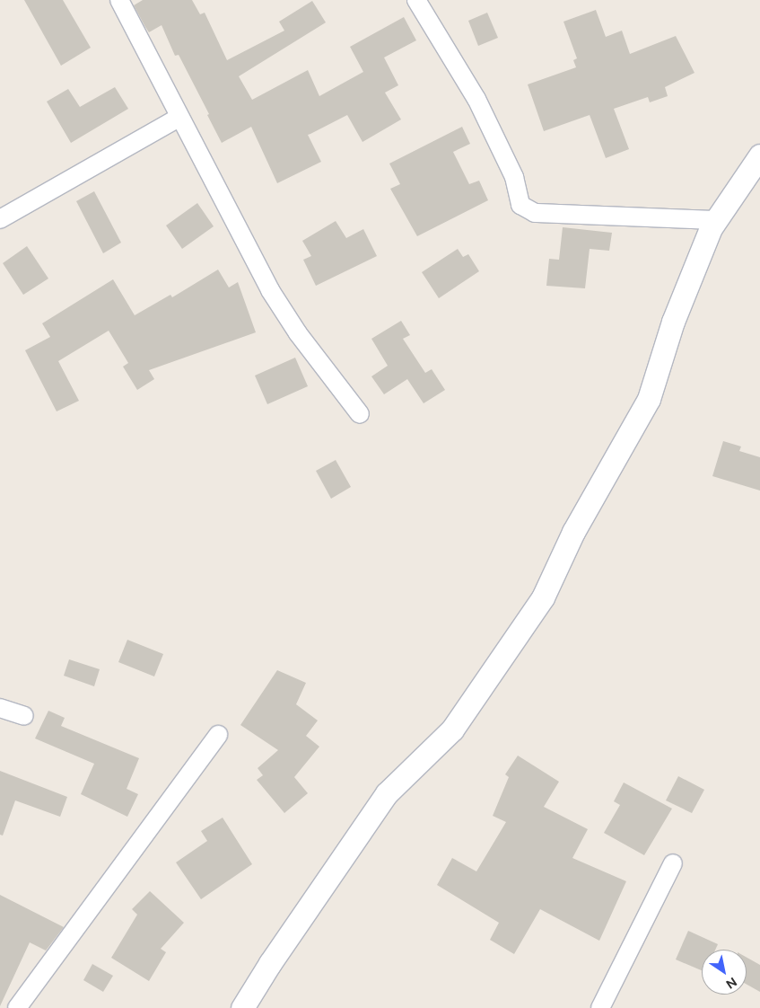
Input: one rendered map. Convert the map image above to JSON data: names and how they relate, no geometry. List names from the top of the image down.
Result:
{
  "north": "bottom right"
}
